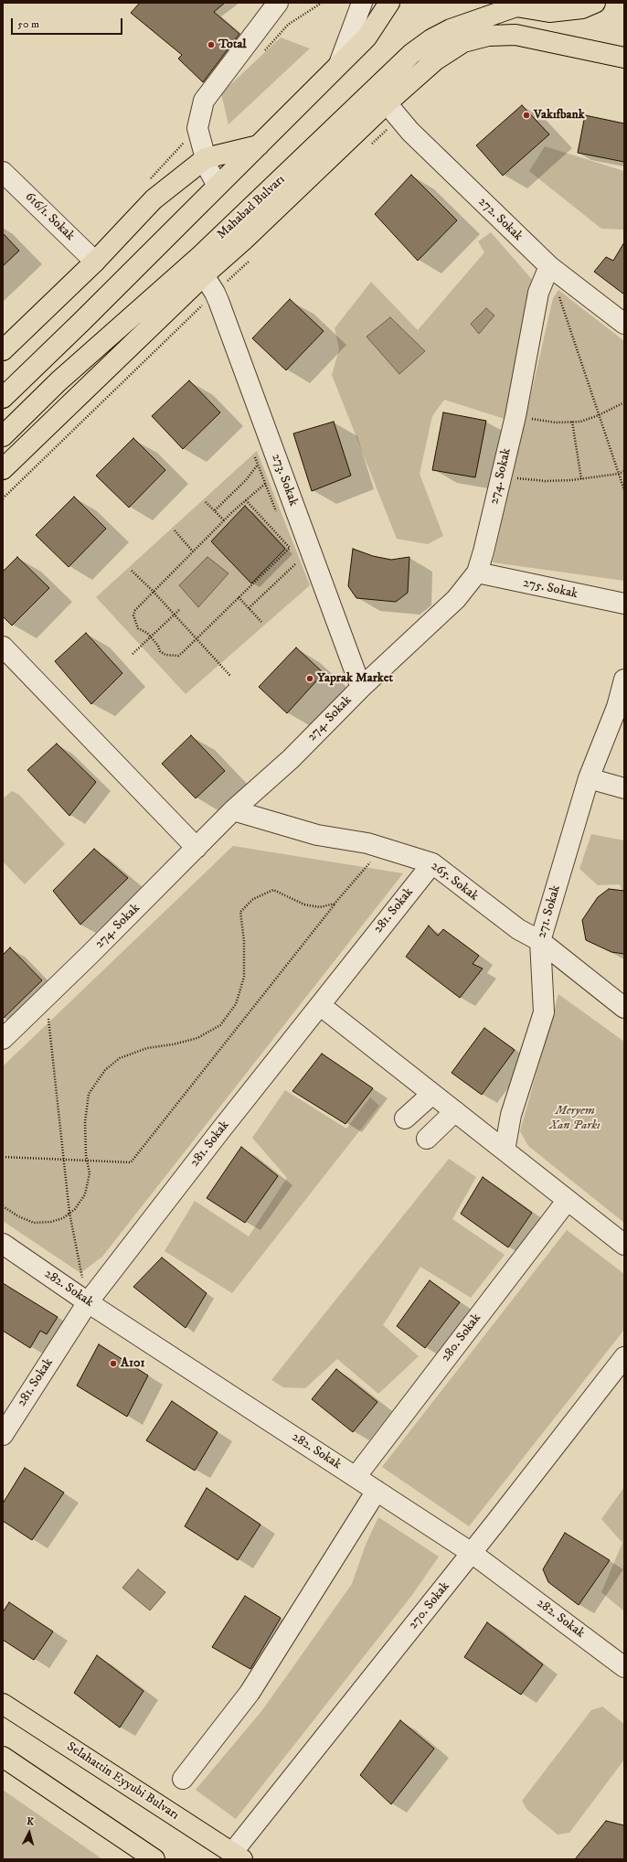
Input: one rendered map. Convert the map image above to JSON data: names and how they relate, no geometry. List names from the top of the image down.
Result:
{
  "streets": {
    "main road": ["Mahabad Bulvarı", "Selahattin Eyyubi Bulvarı"],
    "street": [
      "616/1. Sokak",
      "272. Sokak",
      "274. Sokak",
      "273. Sokak",
      "275. Sokak",
      "265. Sokak",
      "281. Sokak",
      "271. Sokak",
      "282. Sokak",
      "280. Sokak",
      "270. Sokak"
    ]
  },
  "crossings": [
    ["272. Sokak", "274. Sokak"],
    ["274. Sokak", "273. Sokak"],
    ["274. Sokak", "275. Sokak"],
    ["274. Sokak", "265. Sokak"],
    ["265. Sokak", "281. Sokak"],
    ["265. Sokak", "271. Sokak"],
    ["281. Sokak", "282. Sokak"],
    ["282. Sokak", "280. Sokak"],
    ["282. Sokak", "270. Sokak"],
    ["270. Sokak", "Selahattin Eyyubi Bulvarı"]
  ],
  "parks": ["Meryem Xan Parkı"],
  "places": [
    "Total",
    "Vakıfbank",
    "Yaprak Market",
    "A101"
  ],
  "scale_bar": "50 m",
  "north": "top"
}
